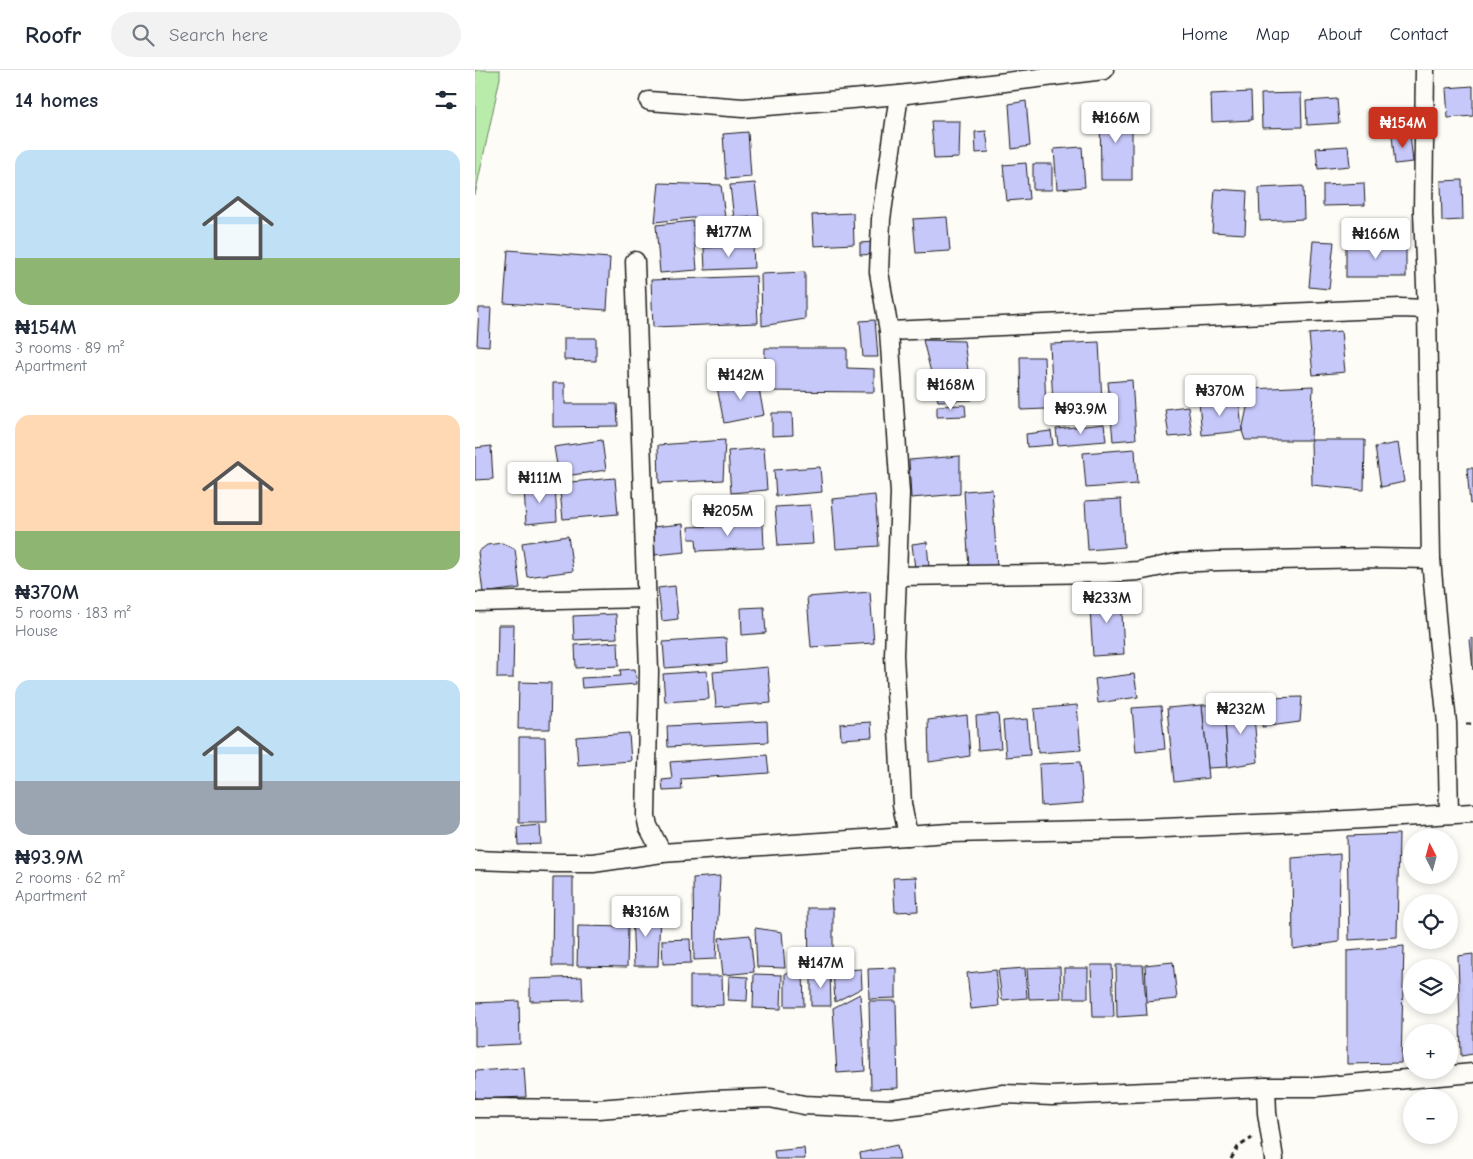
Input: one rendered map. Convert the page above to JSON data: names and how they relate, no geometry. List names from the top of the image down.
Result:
{
  "north": "top",
  "page": {
    "header": "Roofr",
    "search": "Search here",
    "nav": [
      "Home",
      "Map",
      "About",
      "Contact"
    ],
    "heading": "14 homes",
    "price": [
      "₦166M",
      "₦154M",
      "₦177M",
      "₦166M",
      "₦142M",
      "₦168M",
      "₦370M",
      "₦93.9M",
      "₦111M",
      "₦205M",
      "₦233M",
      "₦232M",
      "₦316M",
      "₦147M"
    ],
    "list": [
      {
        "name": "₦154M",
        "note": "3 rooms · 89 m² · Apartment"
      },
      {
        "name": "₦370M",
        "note": "5 rooms · 183 m² · House"
      },
      {
        "name": "₦93.9M",
        "note": "2 rooms · 62 m² · Apartment"
      }
    ],
    "map_buttons": ["+", "−"]
  }
}
